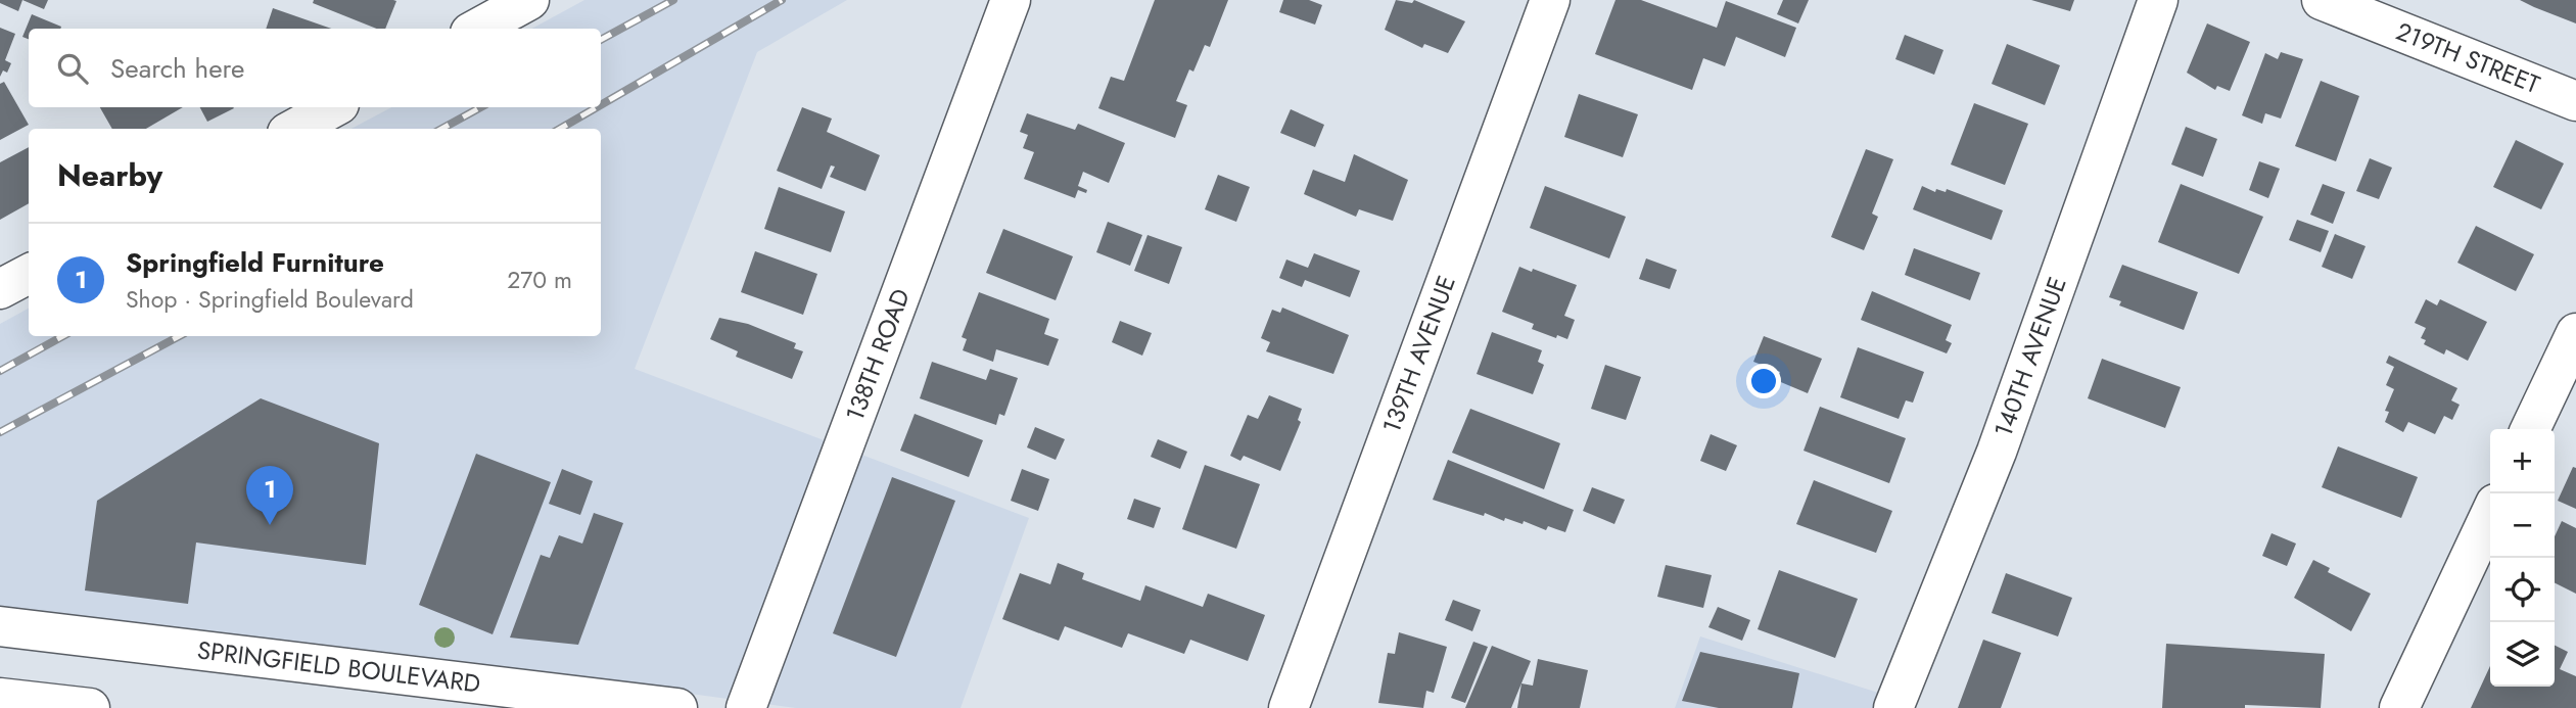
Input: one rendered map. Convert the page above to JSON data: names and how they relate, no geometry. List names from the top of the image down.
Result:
{
  "streets": {
    "street": [
      "219TH STREET",
      "138TH ROAD",
      "139TH AVENUE",
      "140TH AVENUE",
      "SPRINGFIELD BOULEVARD"
    ]
  },
  "page": {
    "search": "Search here",
    "heading": "Nearby",
    "list": [
      {
        "mark": "1",
        "name": "Springfield Furniture",
        "note": "Shop · Springfield Boulevard",
        "value": "270 m"
      }
    ],
    "map_buttons": ["+", "−"],
    "pins": "1"
  }
}
